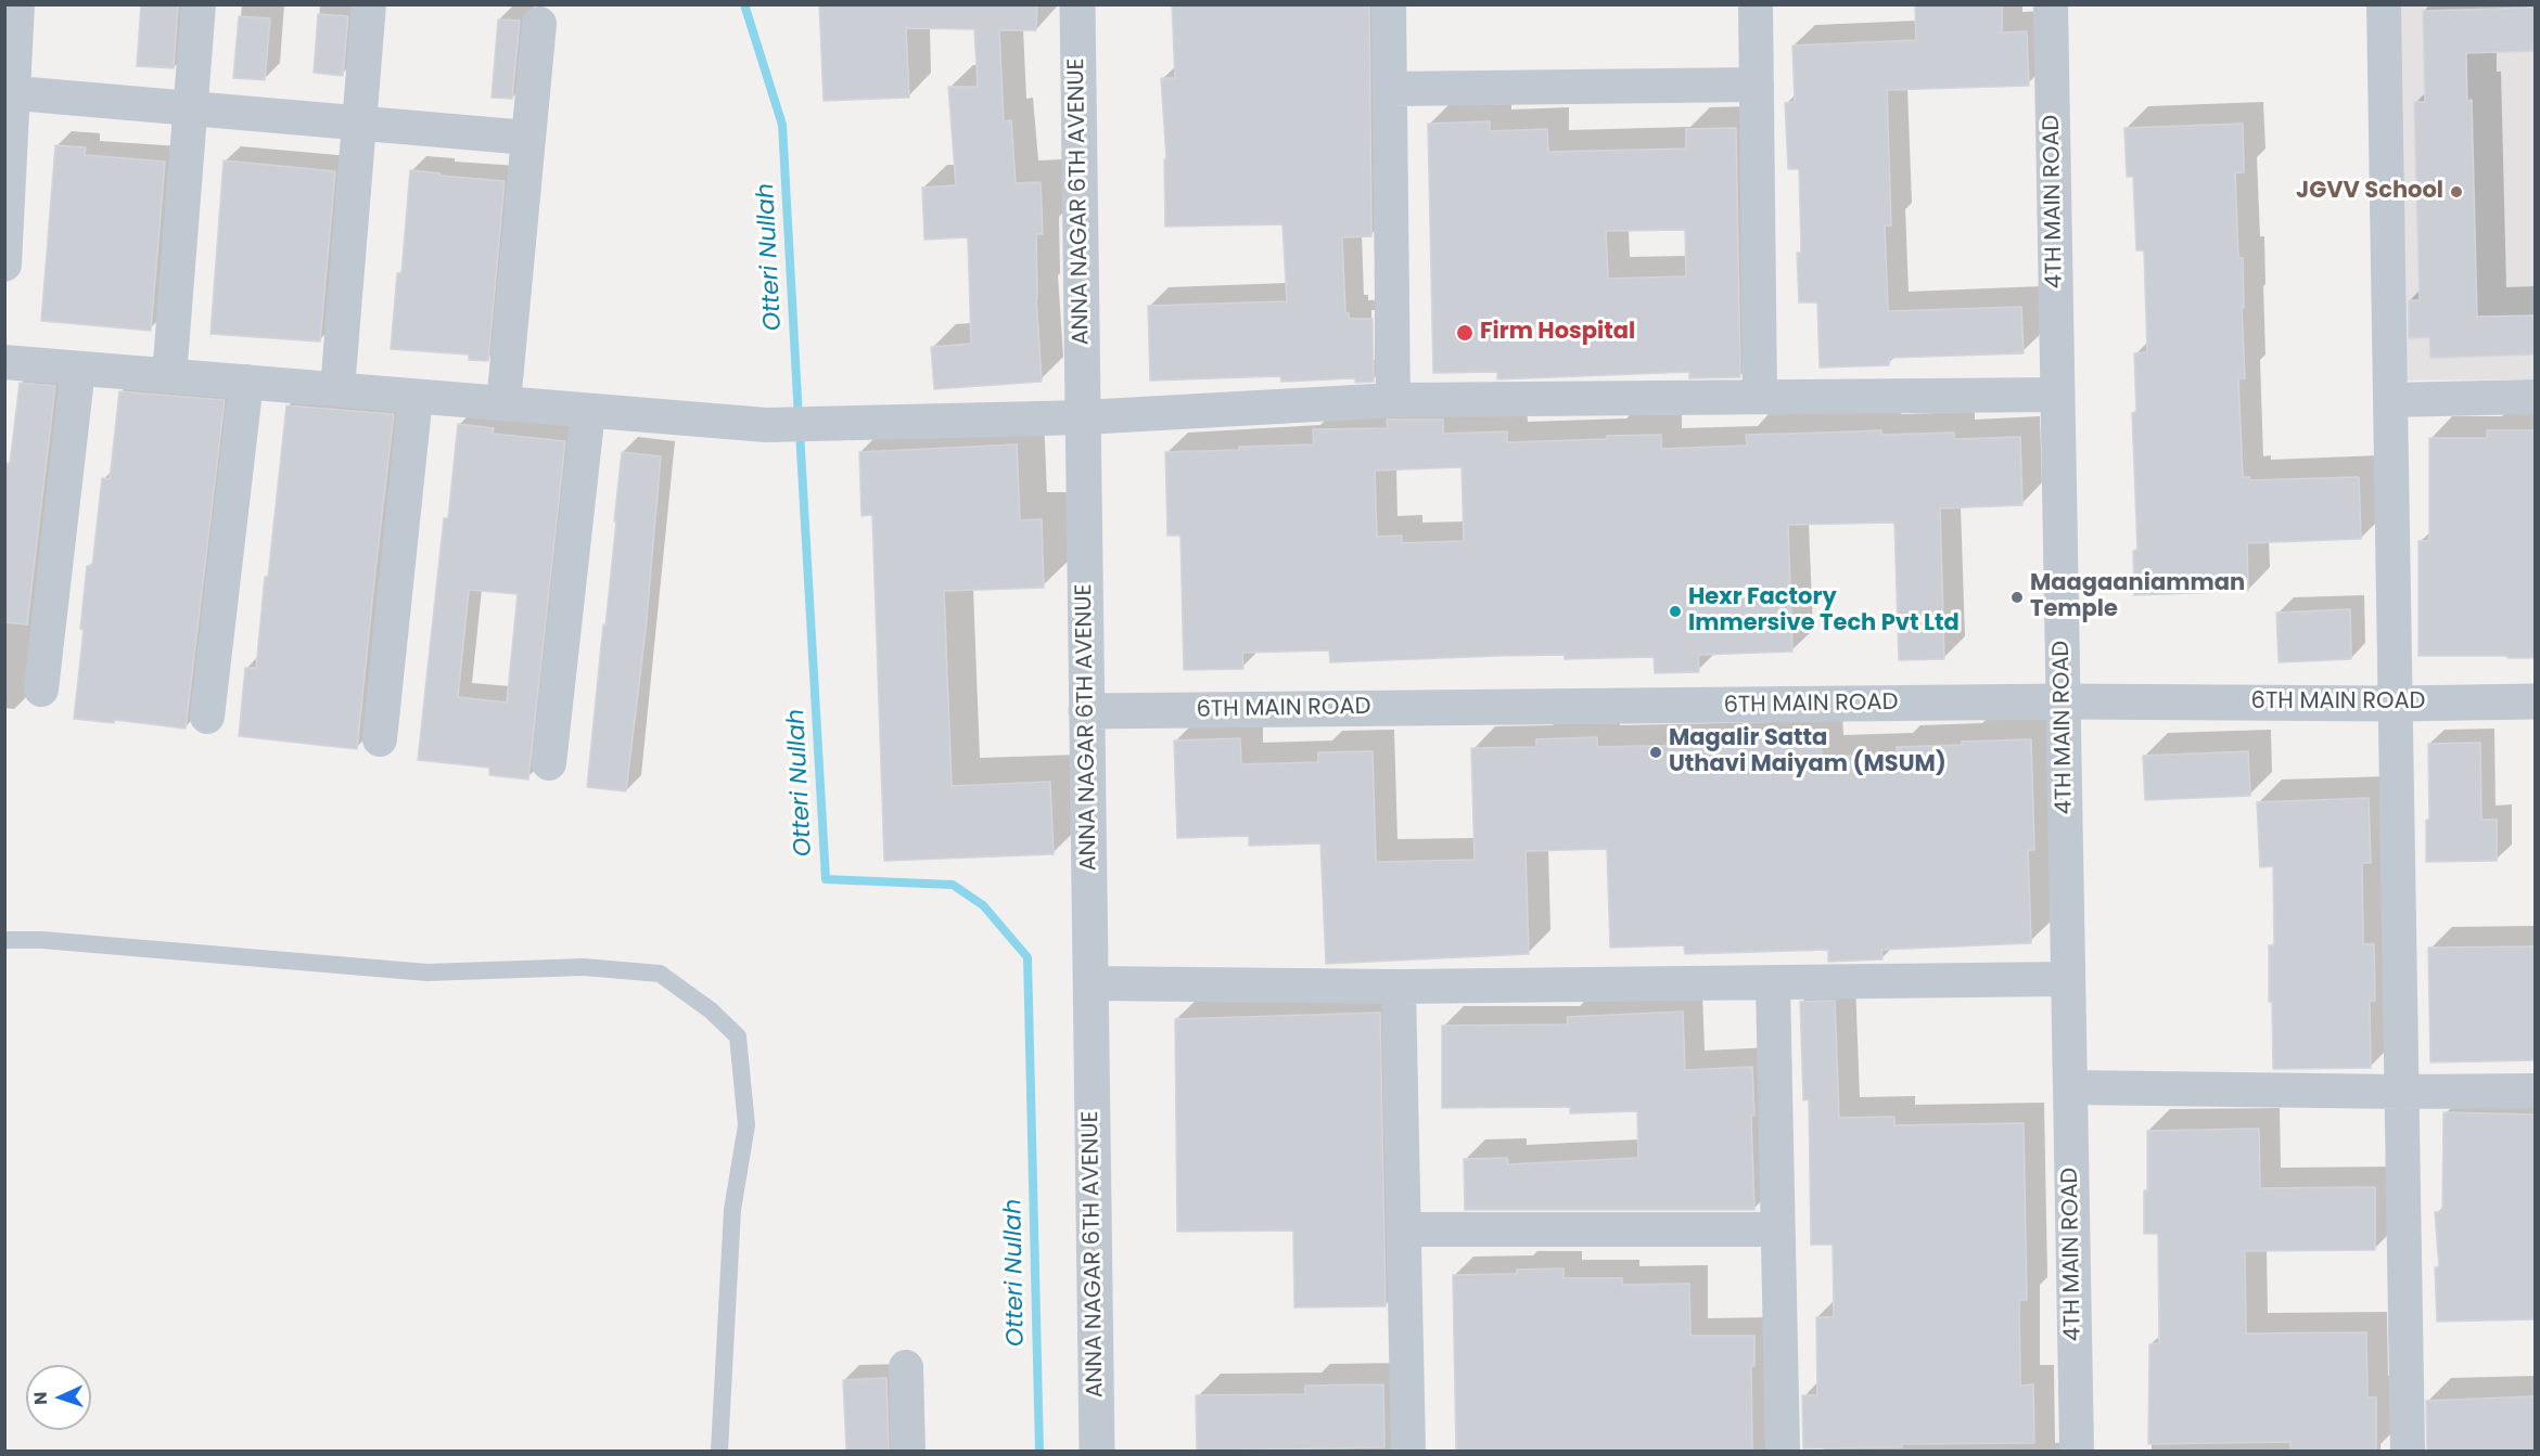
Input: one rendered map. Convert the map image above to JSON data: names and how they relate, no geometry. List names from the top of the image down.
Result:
{
  "streets": {
    "street": ["ANNA NAGAR 6TH AVENUE", "4TH MAIN ROAD", "6TH MAIN ROAD"]
  },
  "crossings": [
    ["ANNA NAGAR 6TH AVENUE", "6TH MAIN ROAD"],
    ["4TH MAIN ROAD", "6TH MAIN ROAD"]
  ],
  "water": ["Otteri Nullah"],
  "places": [
    "JGVV School",
    "Firm Hospital",
    "Maagaaniamman Temple",
    "Hexr Factory Immersive Tech Pvt Ltd",
    "Magalir Satta Uthavi Maiyam (MSUM)"
  ],
  "north": "left"
}
